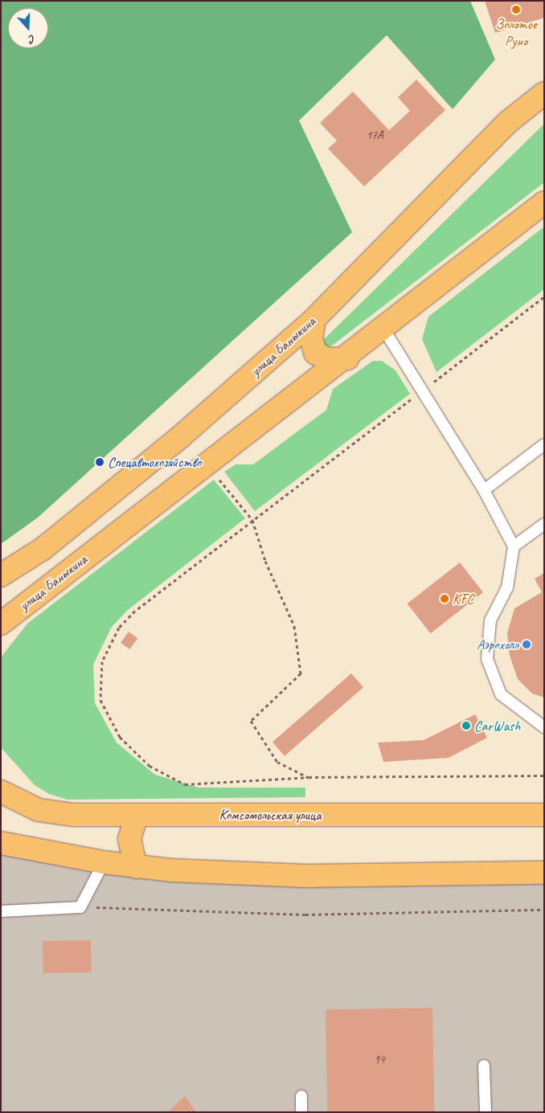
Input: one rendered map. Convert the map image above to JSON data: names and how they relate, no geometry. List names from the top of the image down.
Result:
{
  "streets": {
    "main road": ["улица Баныкина", "Комсомольская улица"]
  },
  "places": [
    "Золотое Руно",
    "Спецавтохозяйство",
    "KFC",
    "Аэрохолл",
    "CarWash"
  ],
  "house_numbers": ["17А", "94"],
  "north": "bottom"
}
